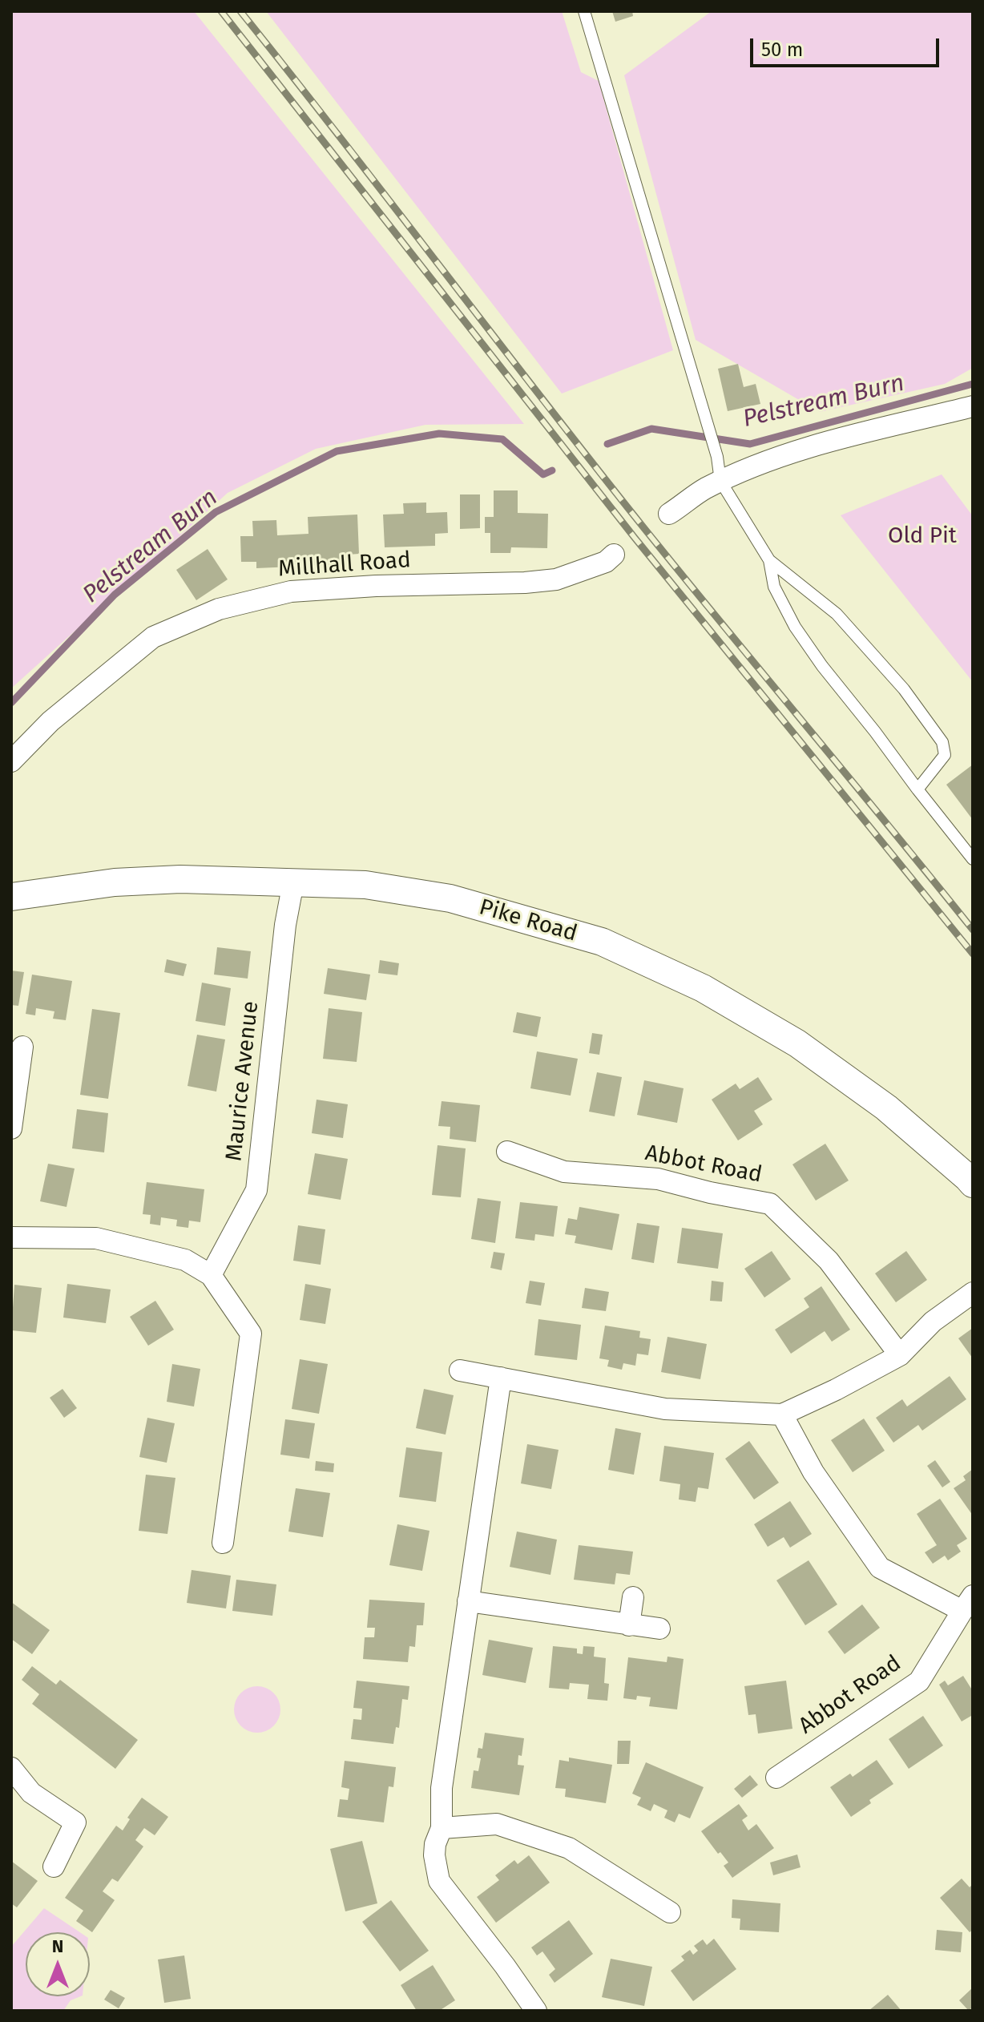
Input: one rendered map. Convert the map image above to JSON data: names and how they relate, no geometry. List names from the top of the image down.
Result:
{
  "streets": {
    "street": [
      "Millhall Road",
      "Pike Road",
      "Maurice Avenue",
      "Abbot Road"
    ]
  },
  "crossings": [
    ["Pike Road", "Maurice Avenue"]
  ],
  "water": ["Pelstream Burn"],
  "parks": ["Old Pit"],
  "scale_bar": "50 m",
  "north": "top"
}
